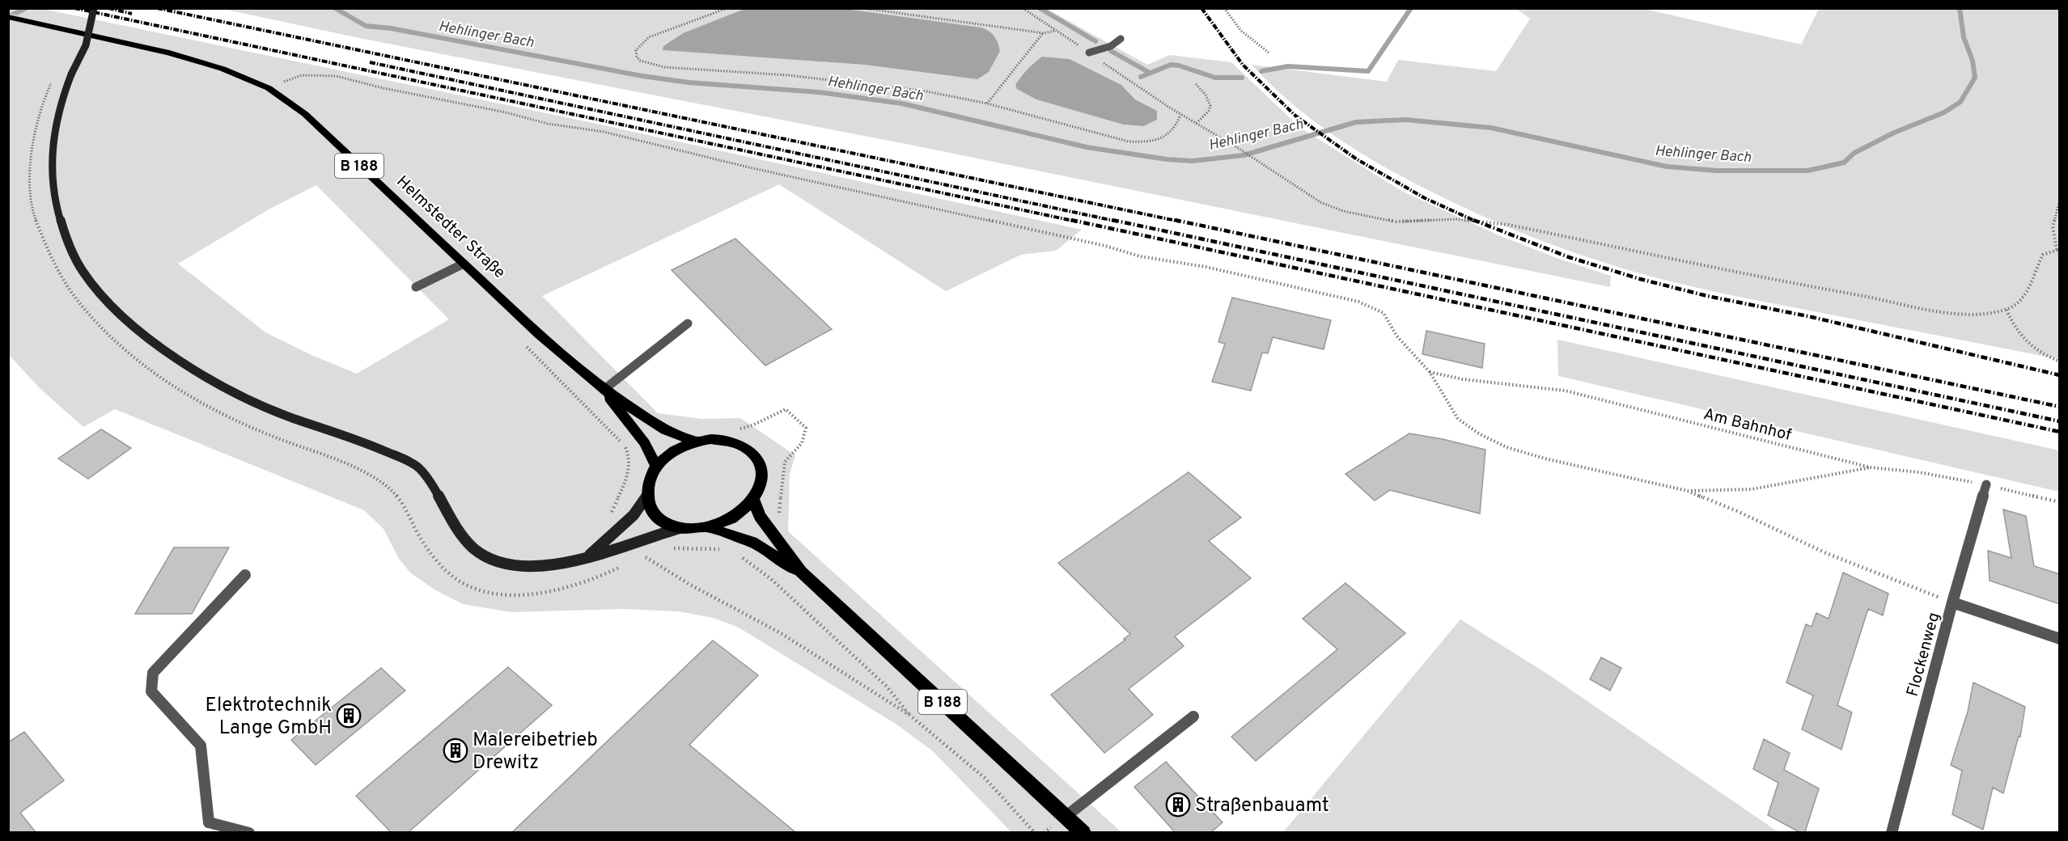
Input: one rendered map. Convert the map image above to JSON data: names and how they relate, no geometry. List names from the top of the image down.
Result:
{
  "streets": {
    "main road": ["B 188", "Helmstedter Straße"],
    "street": ["Flockenweg"],
    "path": ["Am Bahnhof"]
  },
  "crossings": [
    ["B 188", "Helmstedter Straße"],
    ["Am Bahnhof", "Flockenweg"]
  ],
  "water": ["Hehlinger Bach"],
  "places": {
    "building": ["Elektrotechnik Lange GmbH", "Malereibetrieb Drewitz", "Straßenbauamt"]
  }
}
